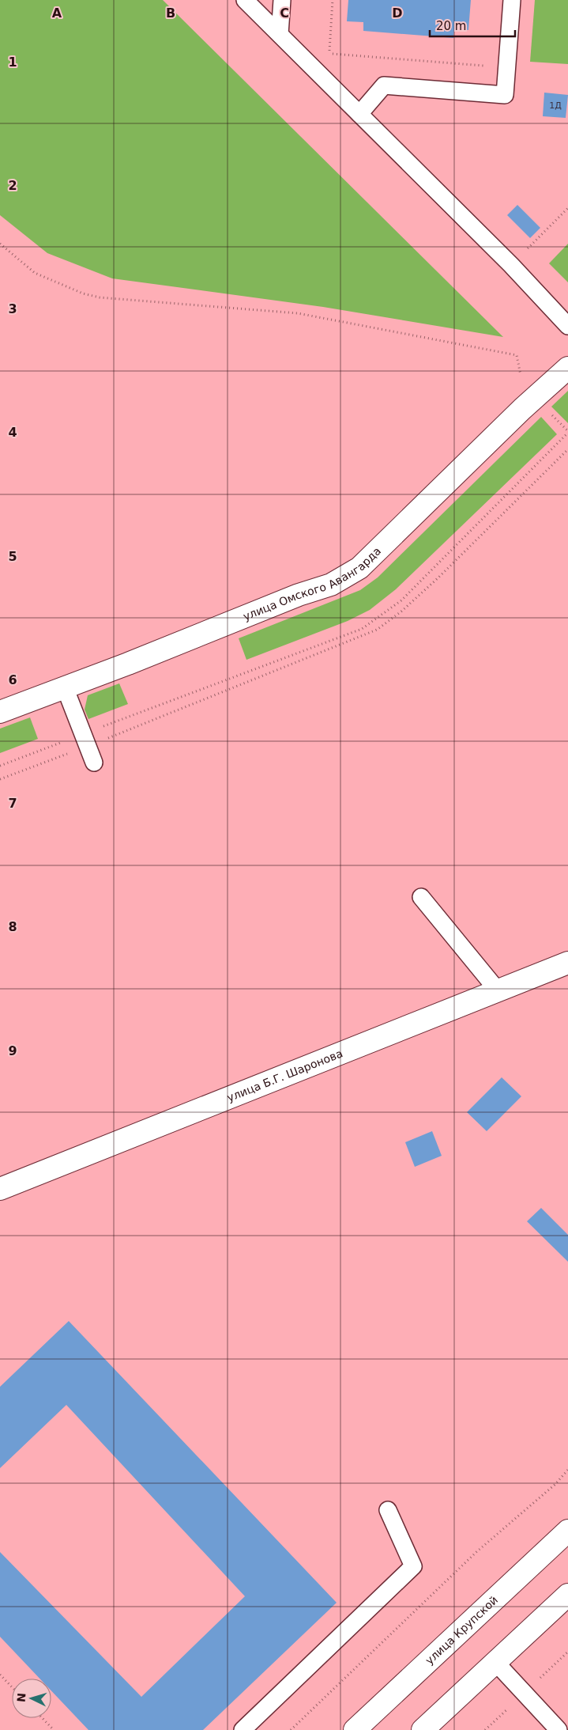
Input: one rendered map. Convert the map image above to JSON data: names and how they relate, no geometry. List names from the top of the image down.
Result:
{
  "streets": {
    "main road": ["улица Омского Авангарда", "улица Б.Г. Шаронова", "улица Крупской"]
  },
  "house_numbers": ["1Д"],
  "scale_bar": "20 m",
  "north": "left",
  "grid": {
    "columns": [
      "A",
      "B",
      "C",
      "D"
    ],
    "rows": [
      "1",
      "2",
      "3",
      "4",
      "5",
      "6",
      "7",
      "8",
      "9"
    ]
  }
}
